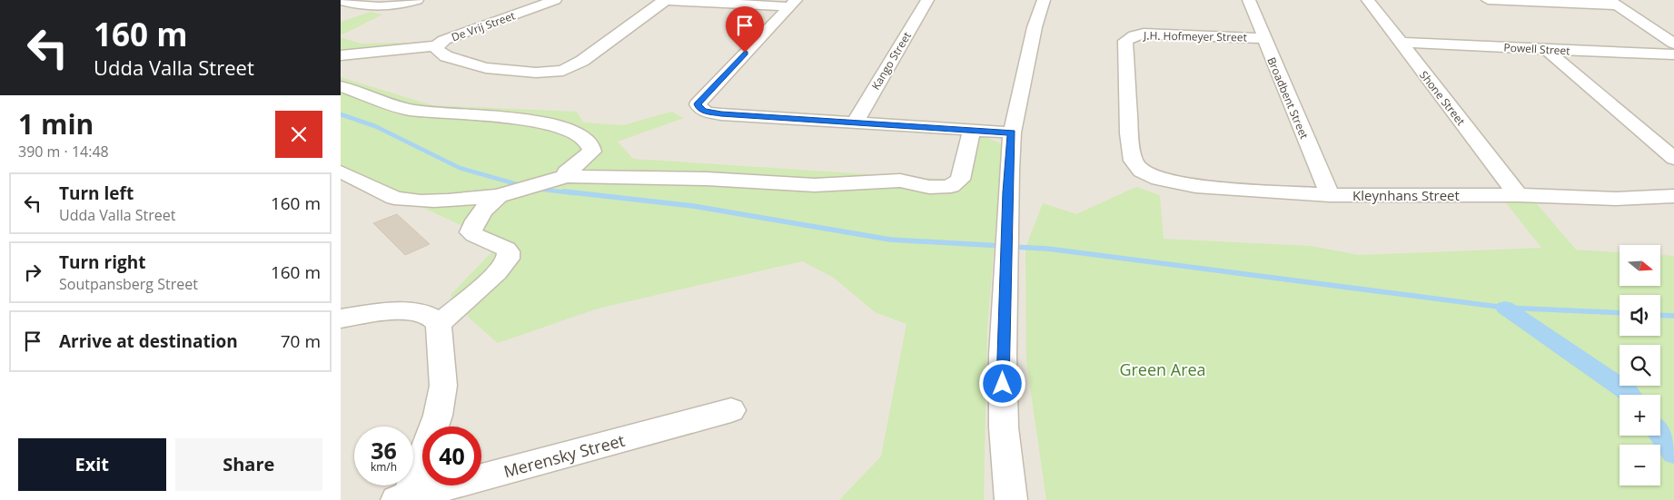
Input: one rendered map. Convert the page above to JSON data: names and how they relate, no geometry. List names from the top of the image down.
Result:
{
  "streets": {
    "street": [
      "De Vrij Street",
      "J.H. Hofmeyer Street",
      "Powell Street",
      "Kango Street",
      "Broadbent Street",
      "Shone Street",
      "Kleynhans Street",
      "Merensky Street"
    ]
  },
  "crossings": [
    ["J.H. Hofmeyer Street", "Broadbent Street"],
    ["J.H. Hofmeyer Street", "Kleynhans Street"],
    ["Powell Street", "Shone Street"],
    ["Broadbent Street", "Kleynhans Street"],
    ["Shone Street", "Kleynhans Street"]
  ],
  "parks": ["Green Area"],
  "north": "right",
  "page": {
    "turn": ["160 m", "Udda Valla Street"],
    "heading": ["1 min", "390 m · 14:48"],
    "list": [
      {
        "name": "Turn left",
        "note": "Udda Valla Street",
        "value": "160 m"
      },
      {
        "name": "Turn right",
        "note": "Soutpansberg Street",
        "value": "160 m"
      },
      {
        "name": "Arrive at destination",
        "value": "70 m"
      }
    ],
    "map_buttons": ["+", "−"],
    "speed": "36 km/h",
    "limit": "40",
    "buttons": ["Exit", "Share"]
  }
}
